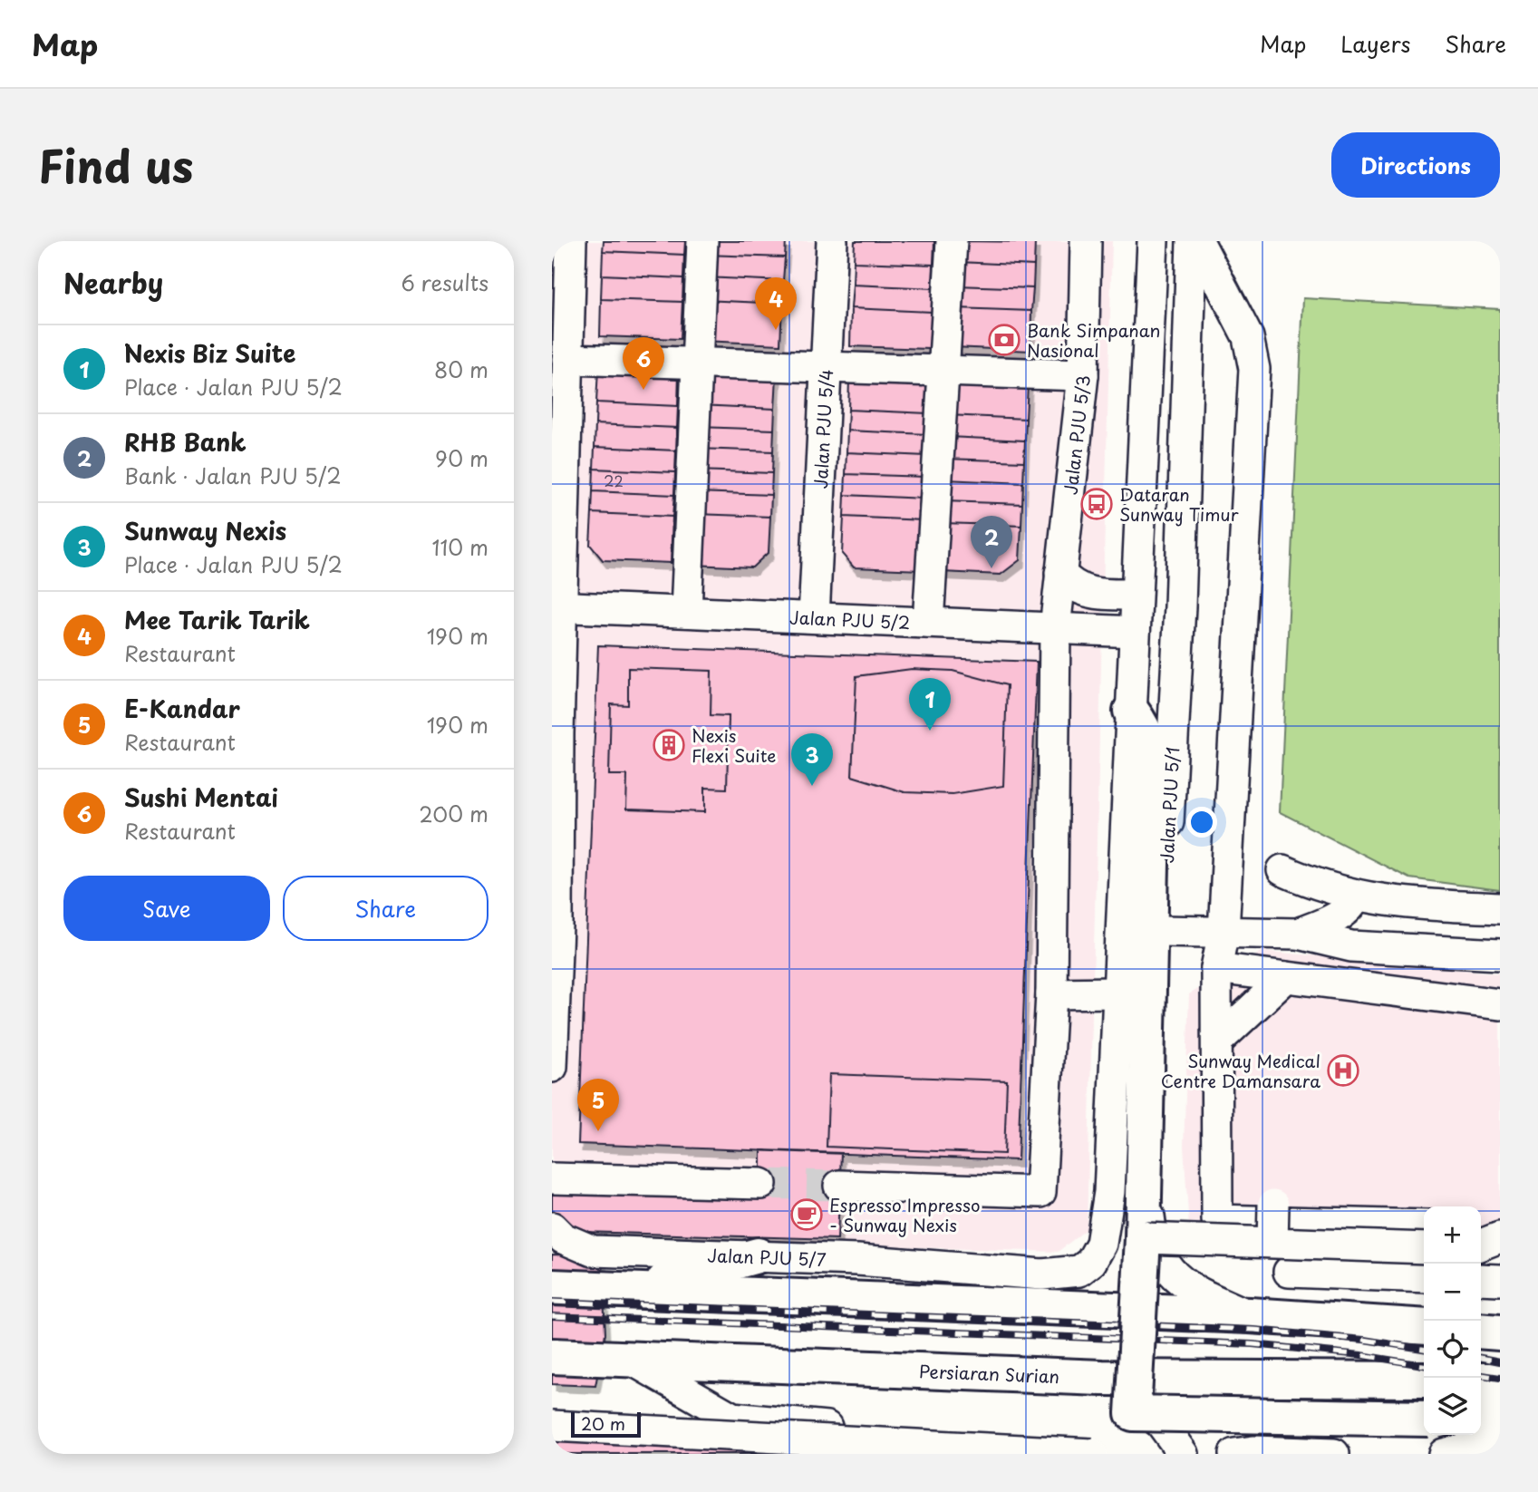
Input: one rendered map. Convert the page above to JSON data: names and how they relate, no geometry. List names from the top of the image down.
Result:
{
  "streets": {
    "main road": ["Persiaran Surian"],
    "street": [
      "Jalan PJU 5/4",
      "Jalan PJU 5/3",
      "Jalan PJU 5/2",
      "Jalan PJU 5/1",
      "Jalan PJU 5/7"
    ]
  },
  "crossings": [
    ["Jalan PJU 5/4", "Jalan PJU 5/2"],
    ["Jalan PJU 5/3", "Jalan PJU 5/2"]
  ],
  "places": {
    "bank": ["Bank Simpanan Nasional"],
    "bus stop": ["Dataran Sunway Timur"],
    "building": ["Nexis Flexi Suite"],
    "hospital": ["Sunway Medical Centre Damansara"],
    "cafe": ["Espresso Impresso - Sunway Nexis"]
  },
  "house_numbers": ["22"],
  "scale_bar": "20 m",
  "page": {
    "header": "Map",
    "nav": ["Map", "Layers", "Share"],
    "title": "Find us",
    "buttons": [
      "Directions",
      ["Save", "Share"]
    ],
    "heading": ["Nearby", "6 results"],
    "pins": [
      "4",
      "6",
      "2",
      "1",
      "3",
      "5"
    ],
    "list": [
      {
        "mark": "1",
        "name": "Nexis Biz Suite",
        "note": "Place · Jalan PJU 5/2",
        "value": "80 m"
      },
      {
        "mark": "2",
        "name": "RHB Bank",
        "note": "Bank · Jalan PJU 5/2",
        "value": "90 m"
      },
      {
        "mark": "3",
        "name": "Sunway Nexis",
        "note": "Place · Jalan PJU 5/2",
        "value": "110 m"
      },
      {
        "mark": "4",
        "name": "Mee Tarik Tarik",
        "note": "Restaurant",
        "value": "190 m"
      },
      {
        "mark": "5",
        "name": "E-Kandar",
        "note": "Restaurant",
        "value": "190 m"
      },
      {
        "mark": "6",
        "name": "Sushi Mentai",
        "note": "Restaurant",
        "value": "200 m"
      }
    ],
    "map_buttons": ["+", "−"],
    "scale": "20 m"
  }
}
